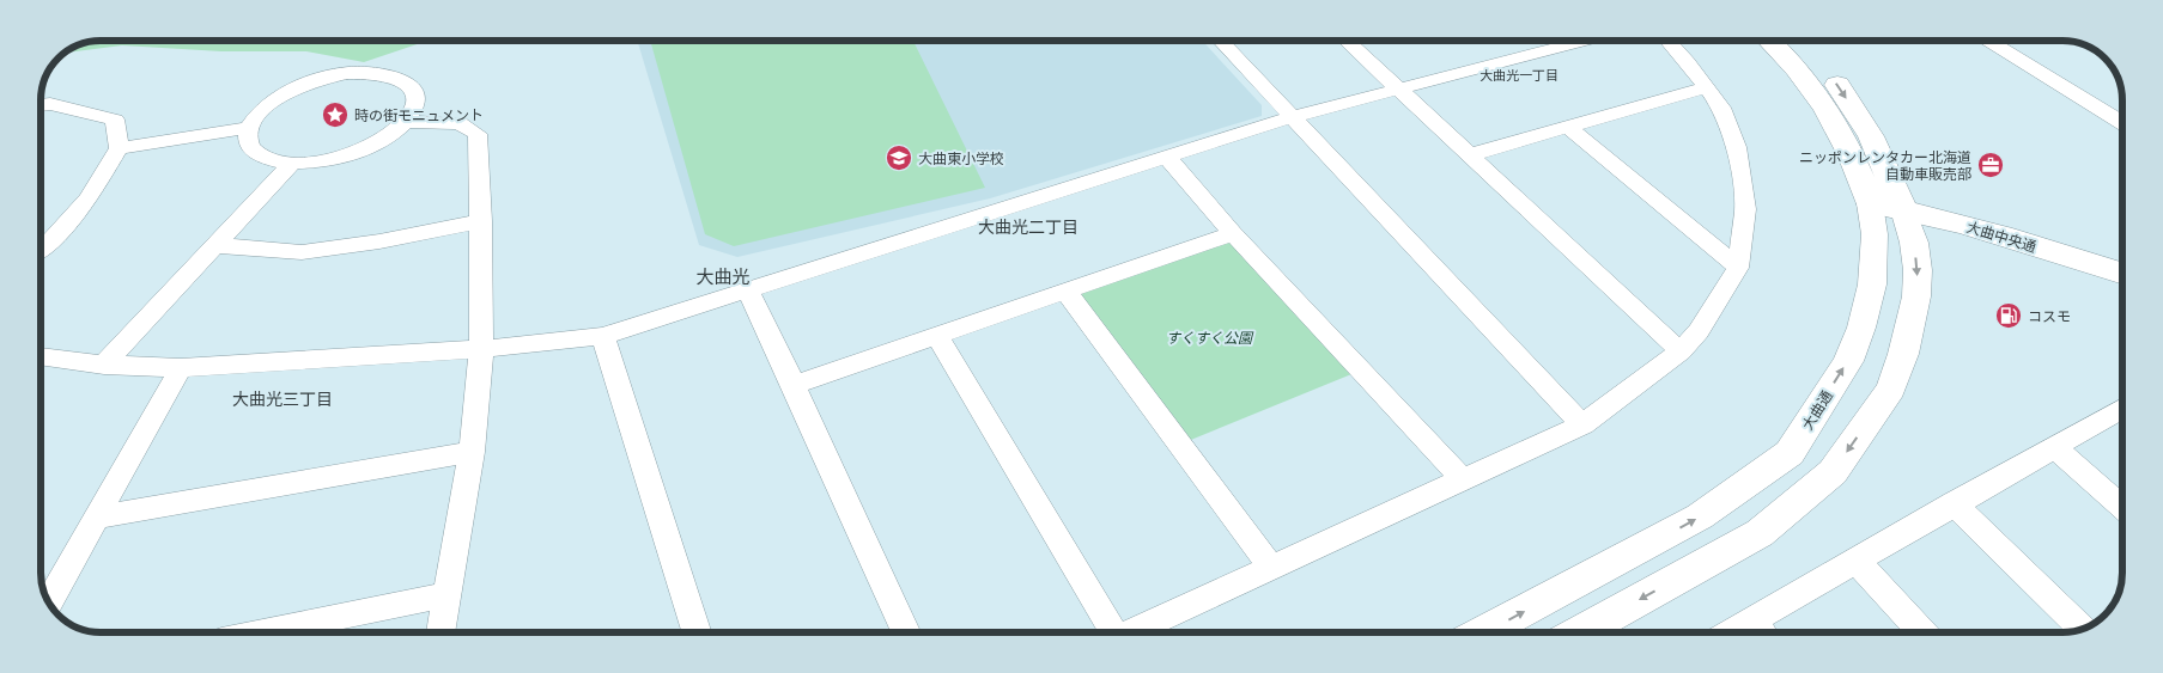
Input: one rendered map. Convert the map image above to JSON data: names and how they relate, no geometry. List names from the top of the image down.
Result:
{
  "streets": {
    "main road": ["大曲中央通", "大曲通"]
  },
  "crossings": [
    ["大曲中央通", "大曲通"]
  ],
  "one_way": ["大曲通"],
  "districts": [
    "大曲光一丁目",
    "大曲光二丁目",
    "大曲光",
    "大曲光三丁目"
  ],
  "parks": ["すくすく公園"],
  "places": {
    "place": ["時の街モニュメント"],
    "school or university": ["大曲東小学校"],
    "office": ["ニッポンレンタカー北海道 自動車販売部"],
    "fuel station": ["コスモ"]
  }
}
